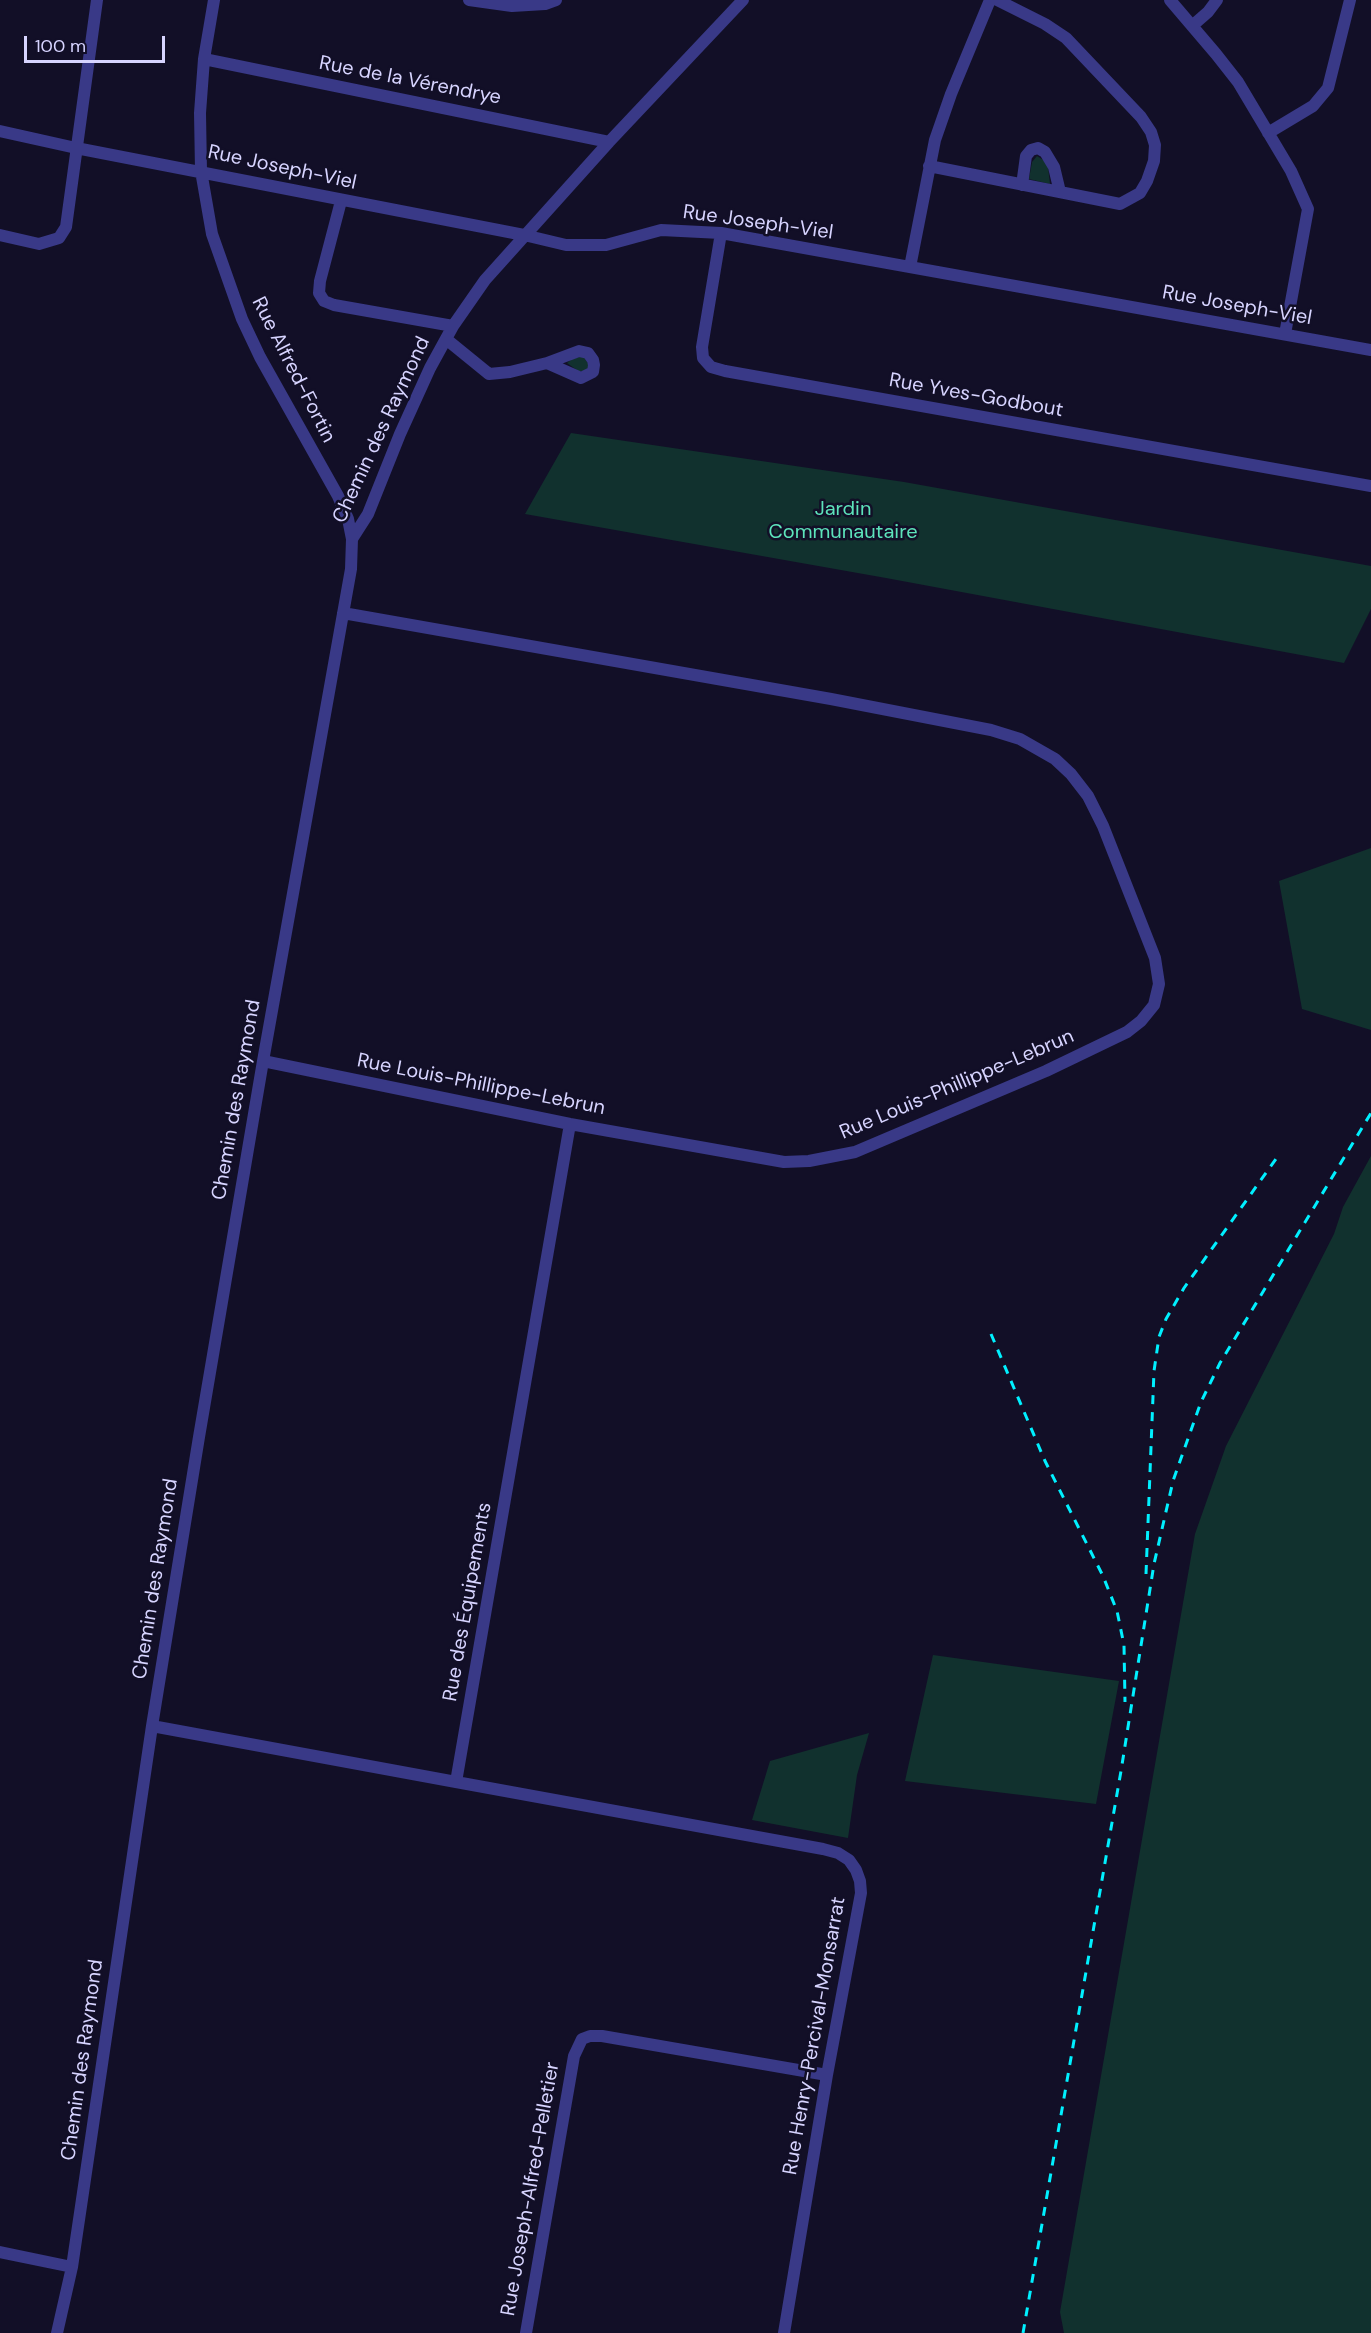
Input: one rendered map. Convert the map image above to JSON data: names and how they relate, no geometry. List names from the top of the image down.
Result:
{
  "streets": {
    "street": [
      "Rue de la Vérendrye",
      "Rue Joseph-Viel",
      "Rue Alfred-Fortin",
      "Rue Yves-Godbout",
      "Chemin des Raymond",
      "Rue Louis-Phillippe-Lebrun",
      "Rue des Équipements",
      "Rue Henry-Percival-Monsarrat",
      "Rue Joseph-Alfred-Pelletier"
    ]
  },
  "crossings": [
    ["Rue de la Vérendrye", "Rue Alfred-Fortin"],
    ["Rue de la Vérendrye", "Chemin des Raymond"],
    ["Rue Joseph-Viel", "Rue Alfred-Fortin"],
    ["Rue Joseph-Viel", "Rue Yves-Godbout"],
    ["Rue Joseph-Viel", "Chemin des Raymond"],
    ["Rue Alfred-Fortin", "Chemin des Raymond"],
    ["Chemin des Raymond", "Rue Louis-Phillippe-Lebrun"],
    ["Rue Louis-Phillippe-Lebrun", "Rue des Équipements"],
    ["Rue des Équipements", "Rue Henry-Percival-Monsarrat"],
    ["Rue Henry-Percival-Monsarrat", "Rue Joseph-Alfred-Pelletier"]
  ],
  "parks": ["Jardin Communautaire"],
  "scale_bar": "100 m"
}
